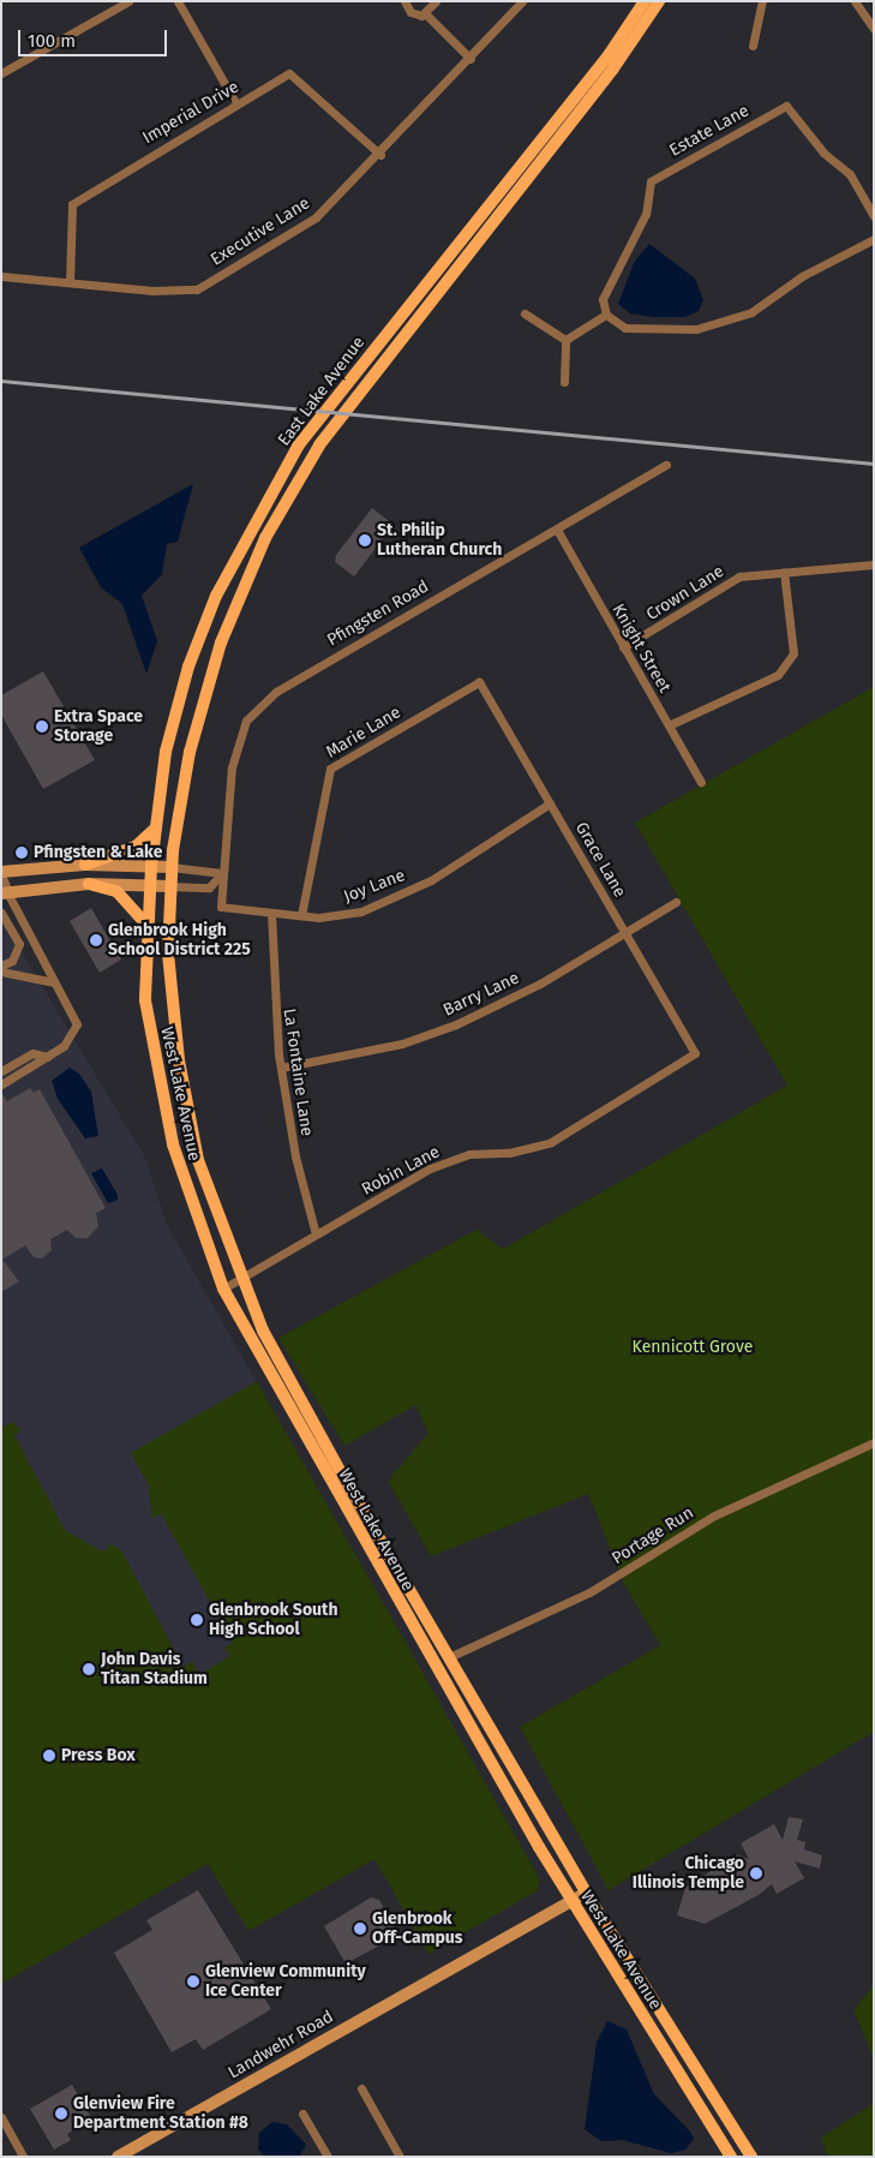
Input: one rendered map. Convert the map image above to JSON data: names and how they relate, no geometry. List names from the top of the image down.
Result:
{
  "streets": {
    "main road": ["East Lake Avenue", "West Lake Avenue", "Landwehr Road"],
    "street": [
      "Imperial Drive",
      "Estate Lane",
      "Executive Lane",
      "Crown Lane",
      "Pfingsten Road",
      "Knight Street",
      "Marie Lane",
      "Grace Lane",
      "Joy Lane",
      "Barry Lane",
      "La Fontaine Lane",
      "Robin Lane",
      "Portage Run"
    ]
  },
  "crossings": [
    ["Imperial Drive", "Executive Lane"],
    ["East Lake Avenue", "West Lake Avenue"],
    ["Crown Lane", "Knight Street"],
    ["Pfingsten Road", "Knight Street"],
    ["Pfingsten Road", "Joy Lane"],
    ["Marie Lane", "Grace Lane"],
    ["Marie Lane", "Joy Lane"],
    ["Grace Lane", "Joy Lane"],
    ["Grace Lane", "Barry Lane"],
    ["Grace Lane", "Robin Lane"],
    ["Joy Lane", "La Fontaine Lane"],
    ["Barry Lane", "La Fontaine Lane"],
    ["La Fontaine Lane", "Robin Lane"],
    ["West Lake Avenue", "Robin Lane"],
    ["West Lake Avenue", "Portage Run"],
    ["West Lake Avenue", "Landwehr Road"]
  ],
  "parks": ["Kennicott Grove"],
  "places": [
    "St. Philip Lutheran Church",
    "Extra Space Storage",
    "Pfingsten & Lake",
    "Glenbrook High School District 225",
    "Glenbrook South High School",
    "John Davis Titan Stadium",
    "Press Box",
    "Chicago Illinois Temple",
    "Glenbrook Off-Campus",
    "Glenview Community Ice Center",
    "Glenview Fire Department Station #8"
  ],
  "scale_bar": "100 m"
}
